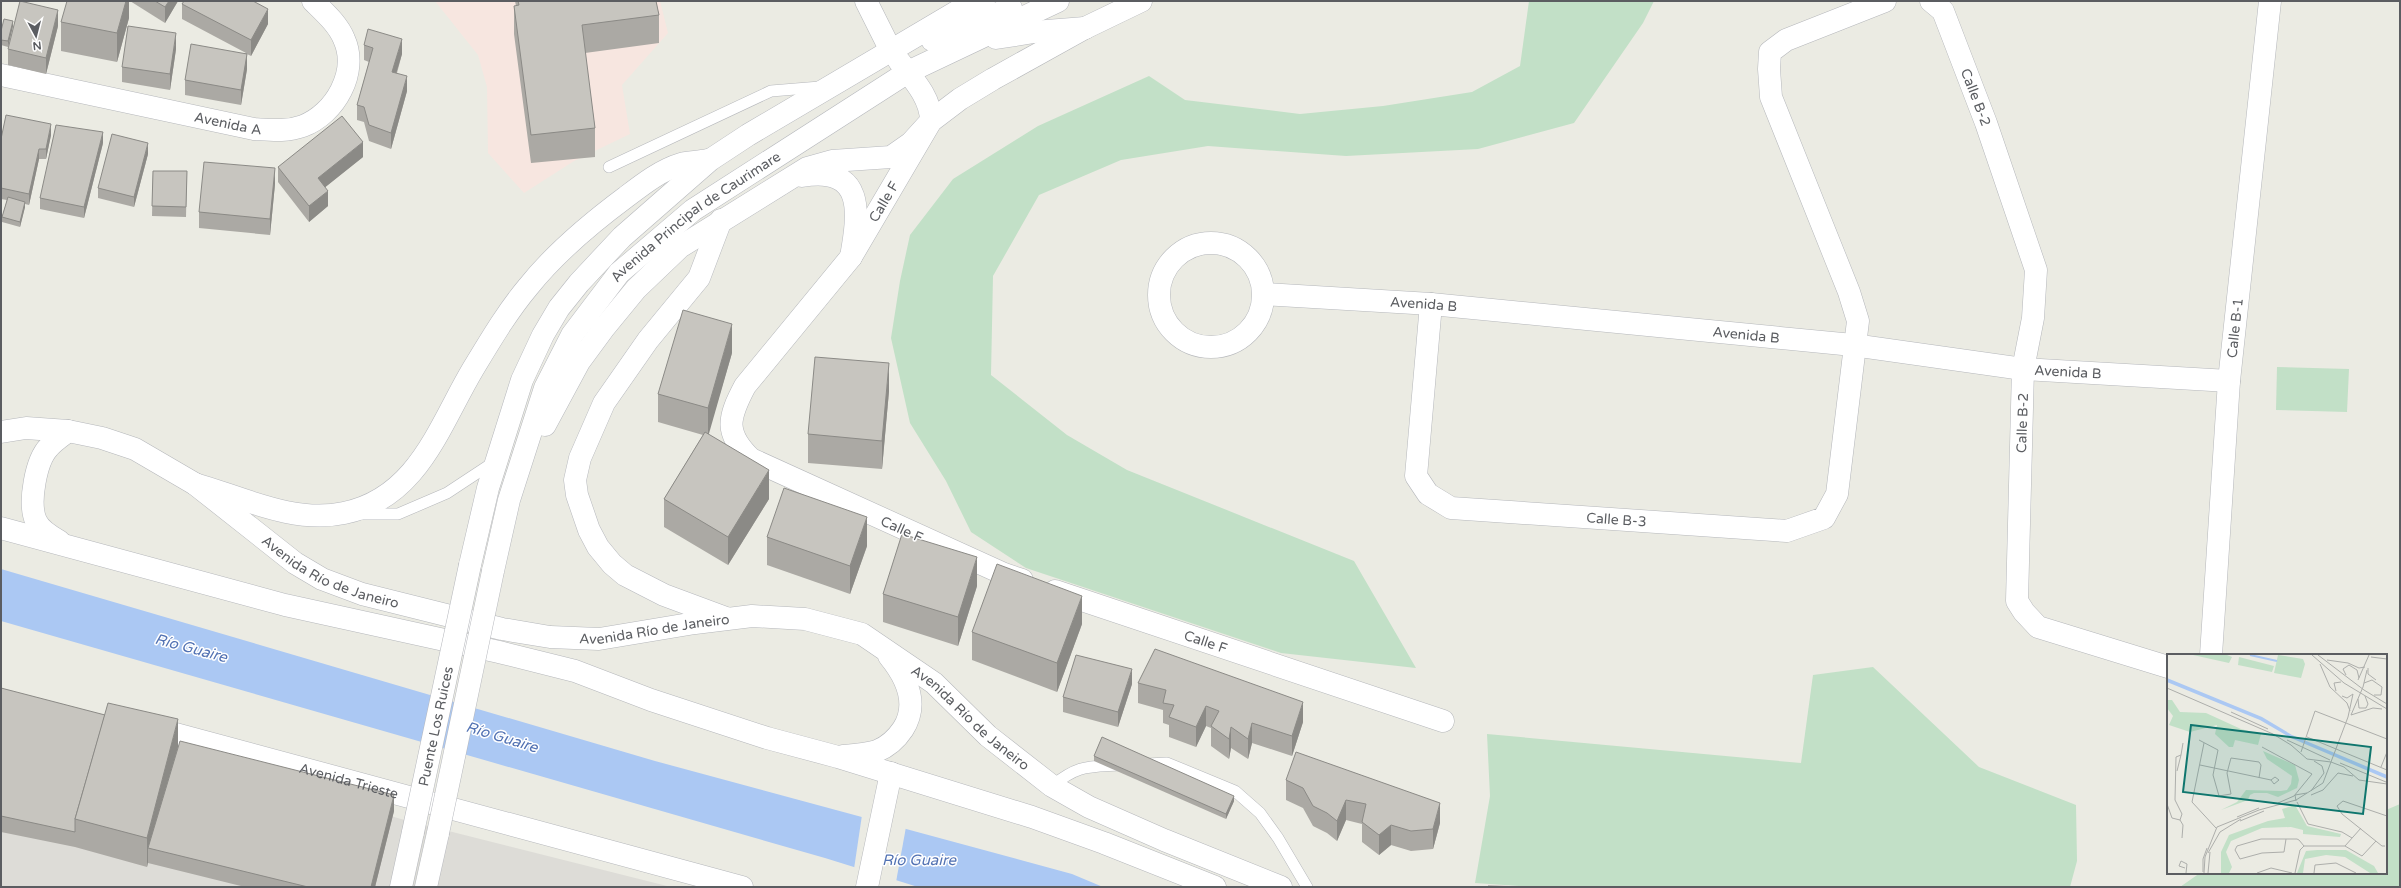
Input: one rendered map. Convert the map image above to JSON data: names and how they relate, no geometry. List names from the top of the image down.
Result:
{
  "streets": {
    "street": [
      "Calle B-2",
      "Avenida A",
      "Calle F",
      "Avenida Principal de Caurimare",
      "Avenida B",
      "Calle B-1",
      "Calle B-3",
      "Avenida Río de Janeiro",
      "Puente Los Ruices",
      "Avenida Trieste"
    ]
  },
  "crossings": [
    ["Calle B-2", "Avenida B"],
    ["Avenida Principal de Caurimare", "Puente Los Ruices"],
    ["Avenida B", "Calle B-1"],
    ["Avenida B", "Calle B-3"]
  ],
  "water": ["Río Guaire"],
  "north": "bottom"
}
